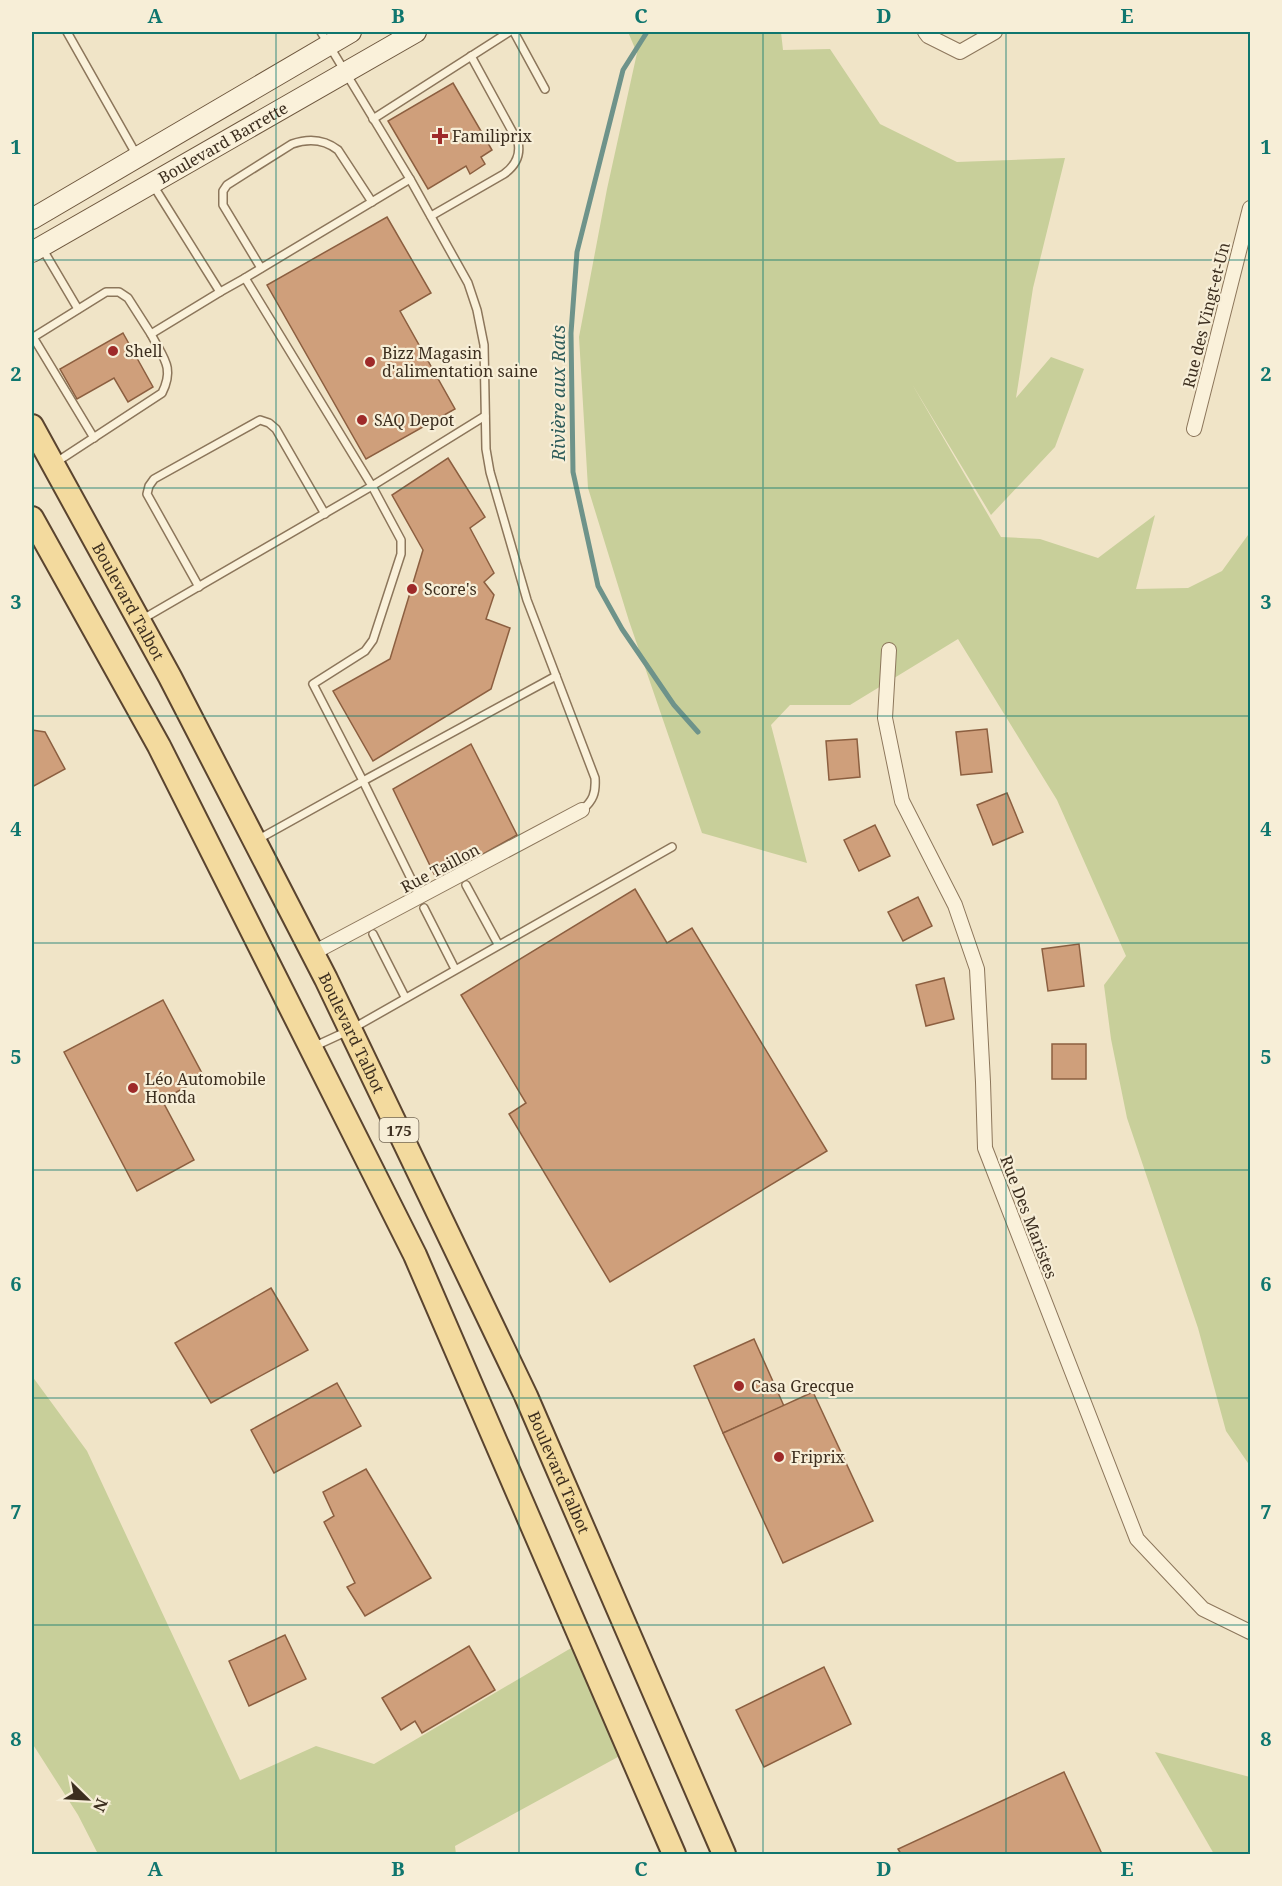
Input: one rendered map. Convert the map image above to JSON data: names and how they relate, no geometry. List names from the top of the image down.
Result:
{
  "streets": {
    "main road": ["Boulevard Barrette", "Boulevard Talbot", "175"],
    "street": ["Rue des Vingt-et-Un", "Rue Taillon", "Rue Des Maristes"]
  },
  "crossings": [
    ["Boulevard Talbot", "Rue Taillon"]
  ],
  "water": ["Rivière aux Rats"],
  "places": {
    "health": ["Familiprix"],
    "other": [
      "Shell",
      "Bizz Magasin d'alimentation saine",
      "SAQ Depot",
      "Score's",
      "Léo Automobile Honda",
      "Casa Grecque",
      "Friprix"
    ]
  },
  "north": "bottom right",
  "grid": {
    "columns": [
      "A",
      "B",
      "C",
      "D",
      "E"
    ],
    "rows": [
      "1",
      "2",
      "3",
      "4",
      "5",
      "6",
      "7",
      "8"
    ]
  }
}
